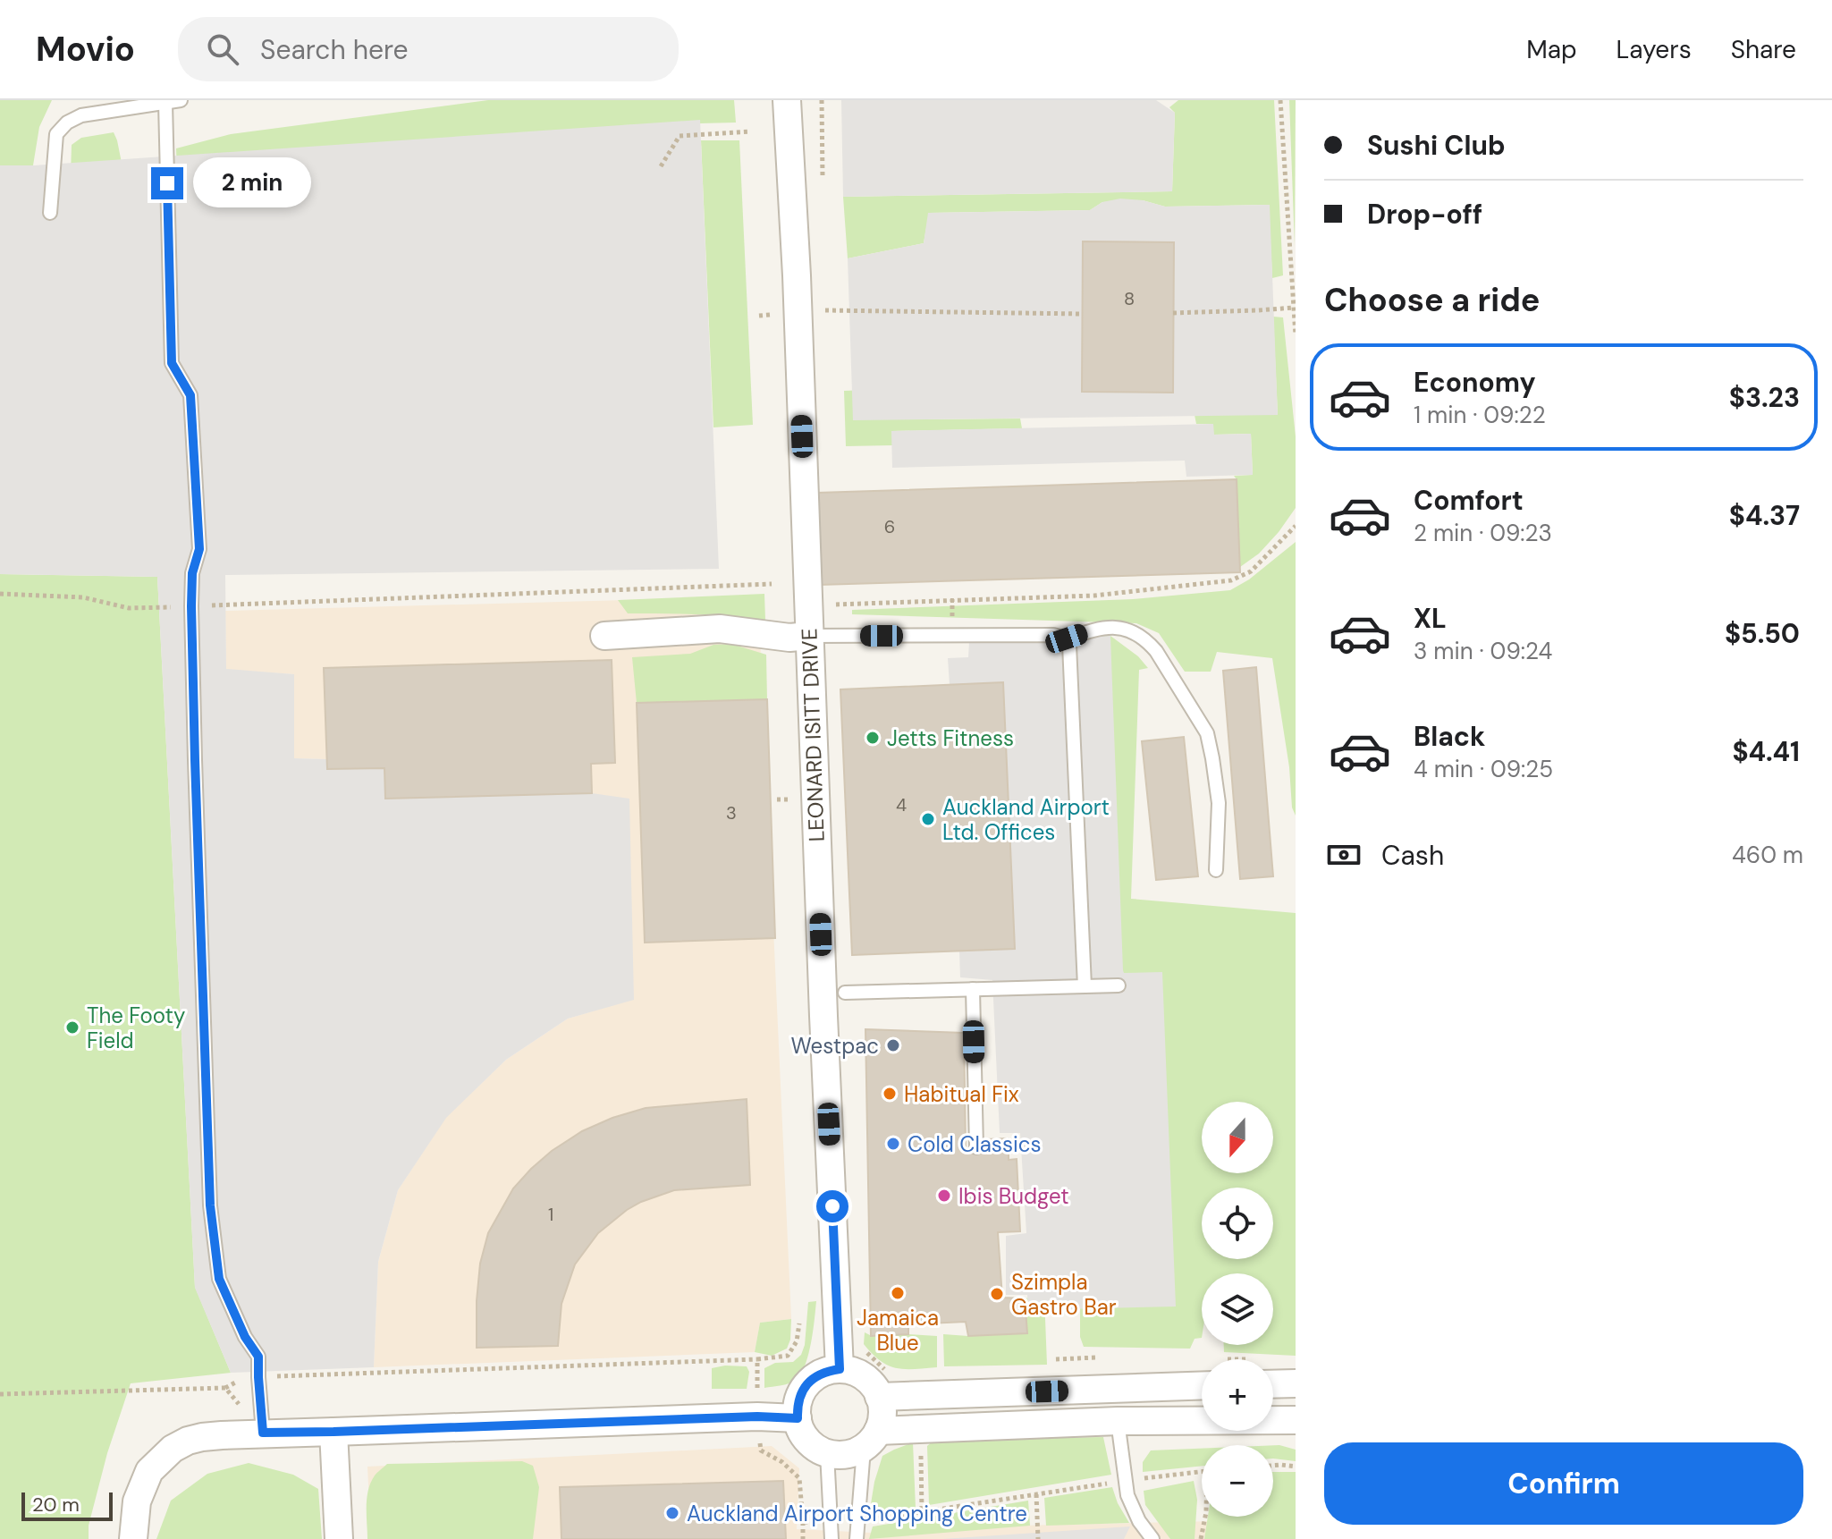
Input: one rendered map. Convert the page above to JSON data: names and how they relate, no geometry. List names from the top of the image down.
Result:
{
  "streets": {
    "street": ["LEONARD ISITT DRIVE"]
  },
  "places": [
    "Jetts Fitness",
    "Auckland Airport Ltd. Offices",
    "The Footy Field",
    "Westpac",
    "Habitual Fix",
    "Cold Classics",
    "Ibis Budget",
    "Jamaica Blue",
    "Szimpla Gastro Bar",
    "Auckland Airport Shopping Centre"
  ],
  "house_numbers": [
    "8",
    "6",
    "4",
    "3",
    "1"
  ],
  "scale_bar": "20 m",
  "north": "bottom",
  "page": {
    "header": "Movio",
    "search": "Search here",
    "nav": ["Map", "Layers", "Share"],
    "banner": ["Sushi Club", "Drop-off"],
    "bubble": "2 min",
    "heading": "Choose a ride",
    "list": [
      {
        "name": "Economy",
        "note": "1 min · 09:22",
        "value": "$3.23"
      },
      {
        "name": "Comfort",
        "note": "2 min · 09:23",
        "value": "$4.37"
      },
      {
        "name": "XL",
        "note": "3 min · 09:24",
        "value": "$5.50"
      },
      {
        "name": "Black",
        "note": "4 min · 09:25",
        "value": "$4.41"
      }
    ],
    "pay": ["Cash", "460 m"],
    "map_buttons": ["+", "−"],
    "buttons": "Confirm",
    "scale": "20 m"
  }
}
